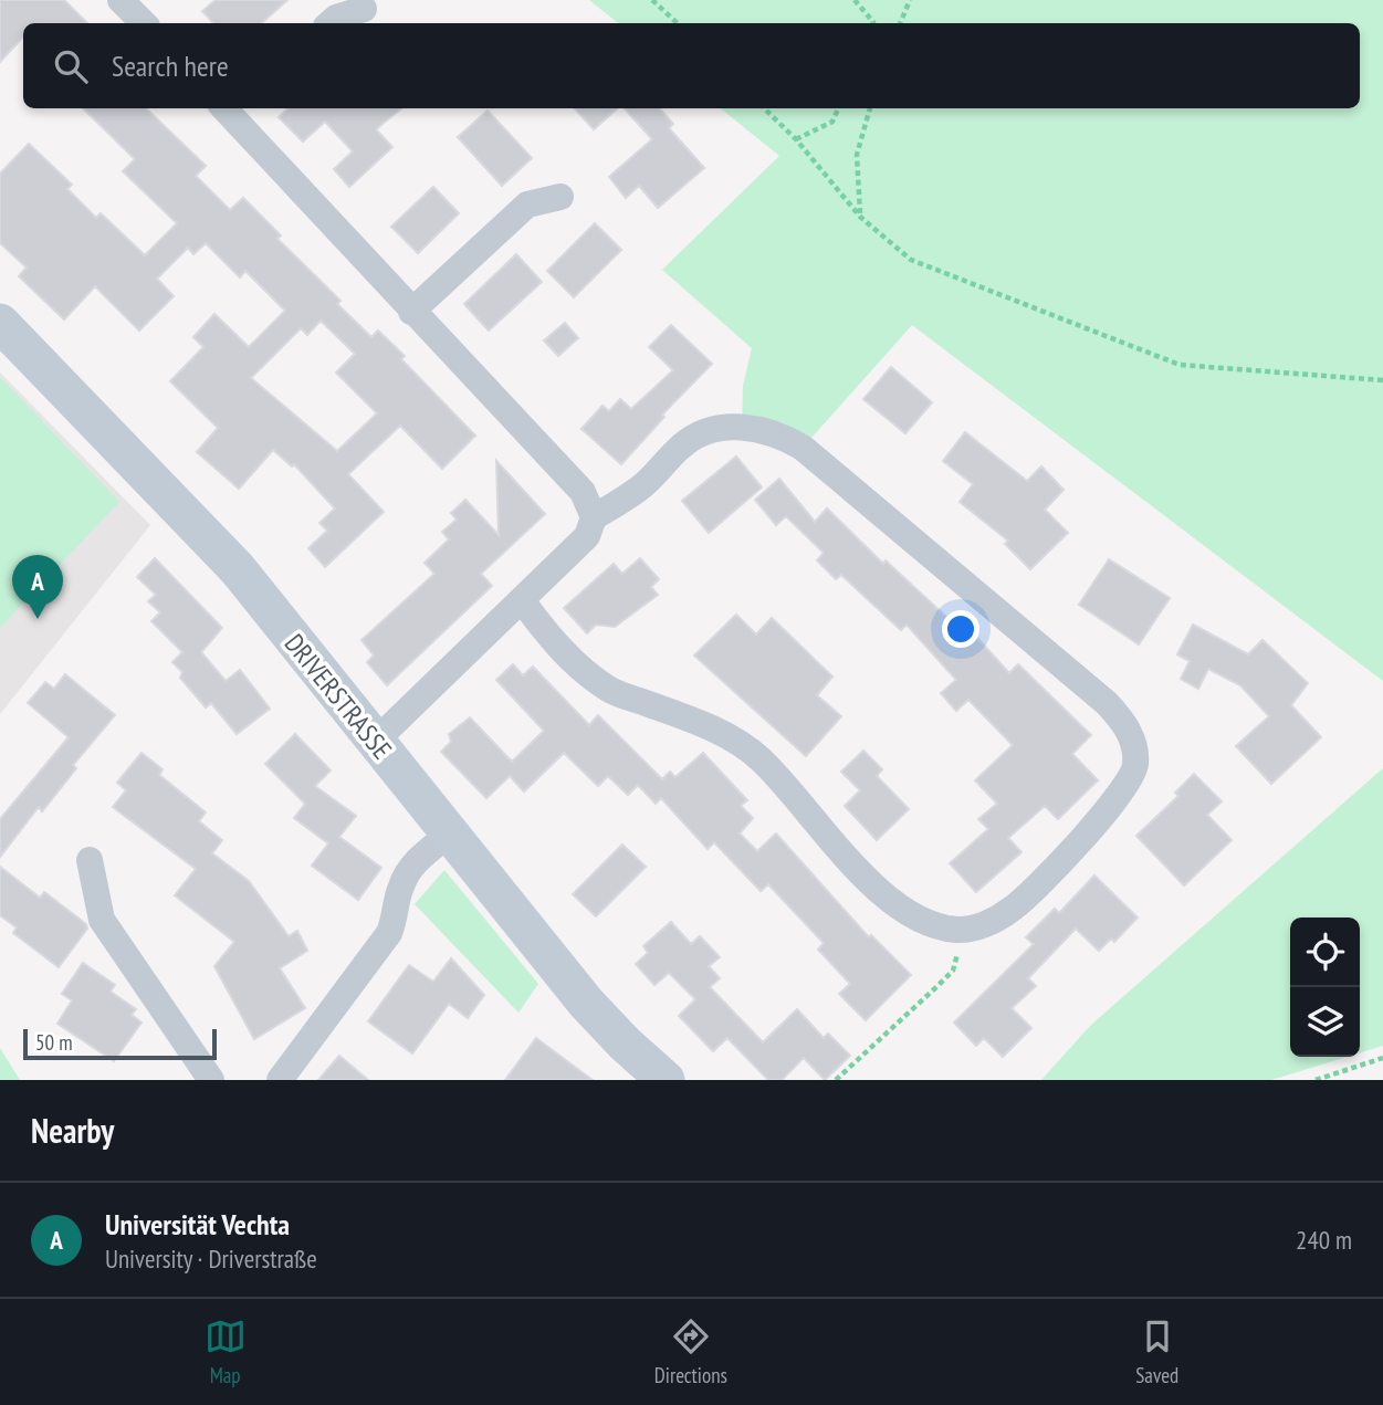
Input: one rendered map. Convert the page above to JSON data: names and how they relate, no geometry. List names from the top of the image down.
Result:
{
  "streets": {
    "street": ["DRIVERSTRASSE"]
  },
  "scale_bar": "50 m",
  "page": {
    "search": "Search here",
    "pins": "A",
    "scale": "50 m",
    "heading": "Nearby",
    "list": [
      {
        "mark": "A",
        "name": "Universität Vechta",
        "note": "University · Driverstraße",
        "value": "240 m"
      }
    ],
    "nav": ["Map", "Directions", "Saved"]
  }
}
